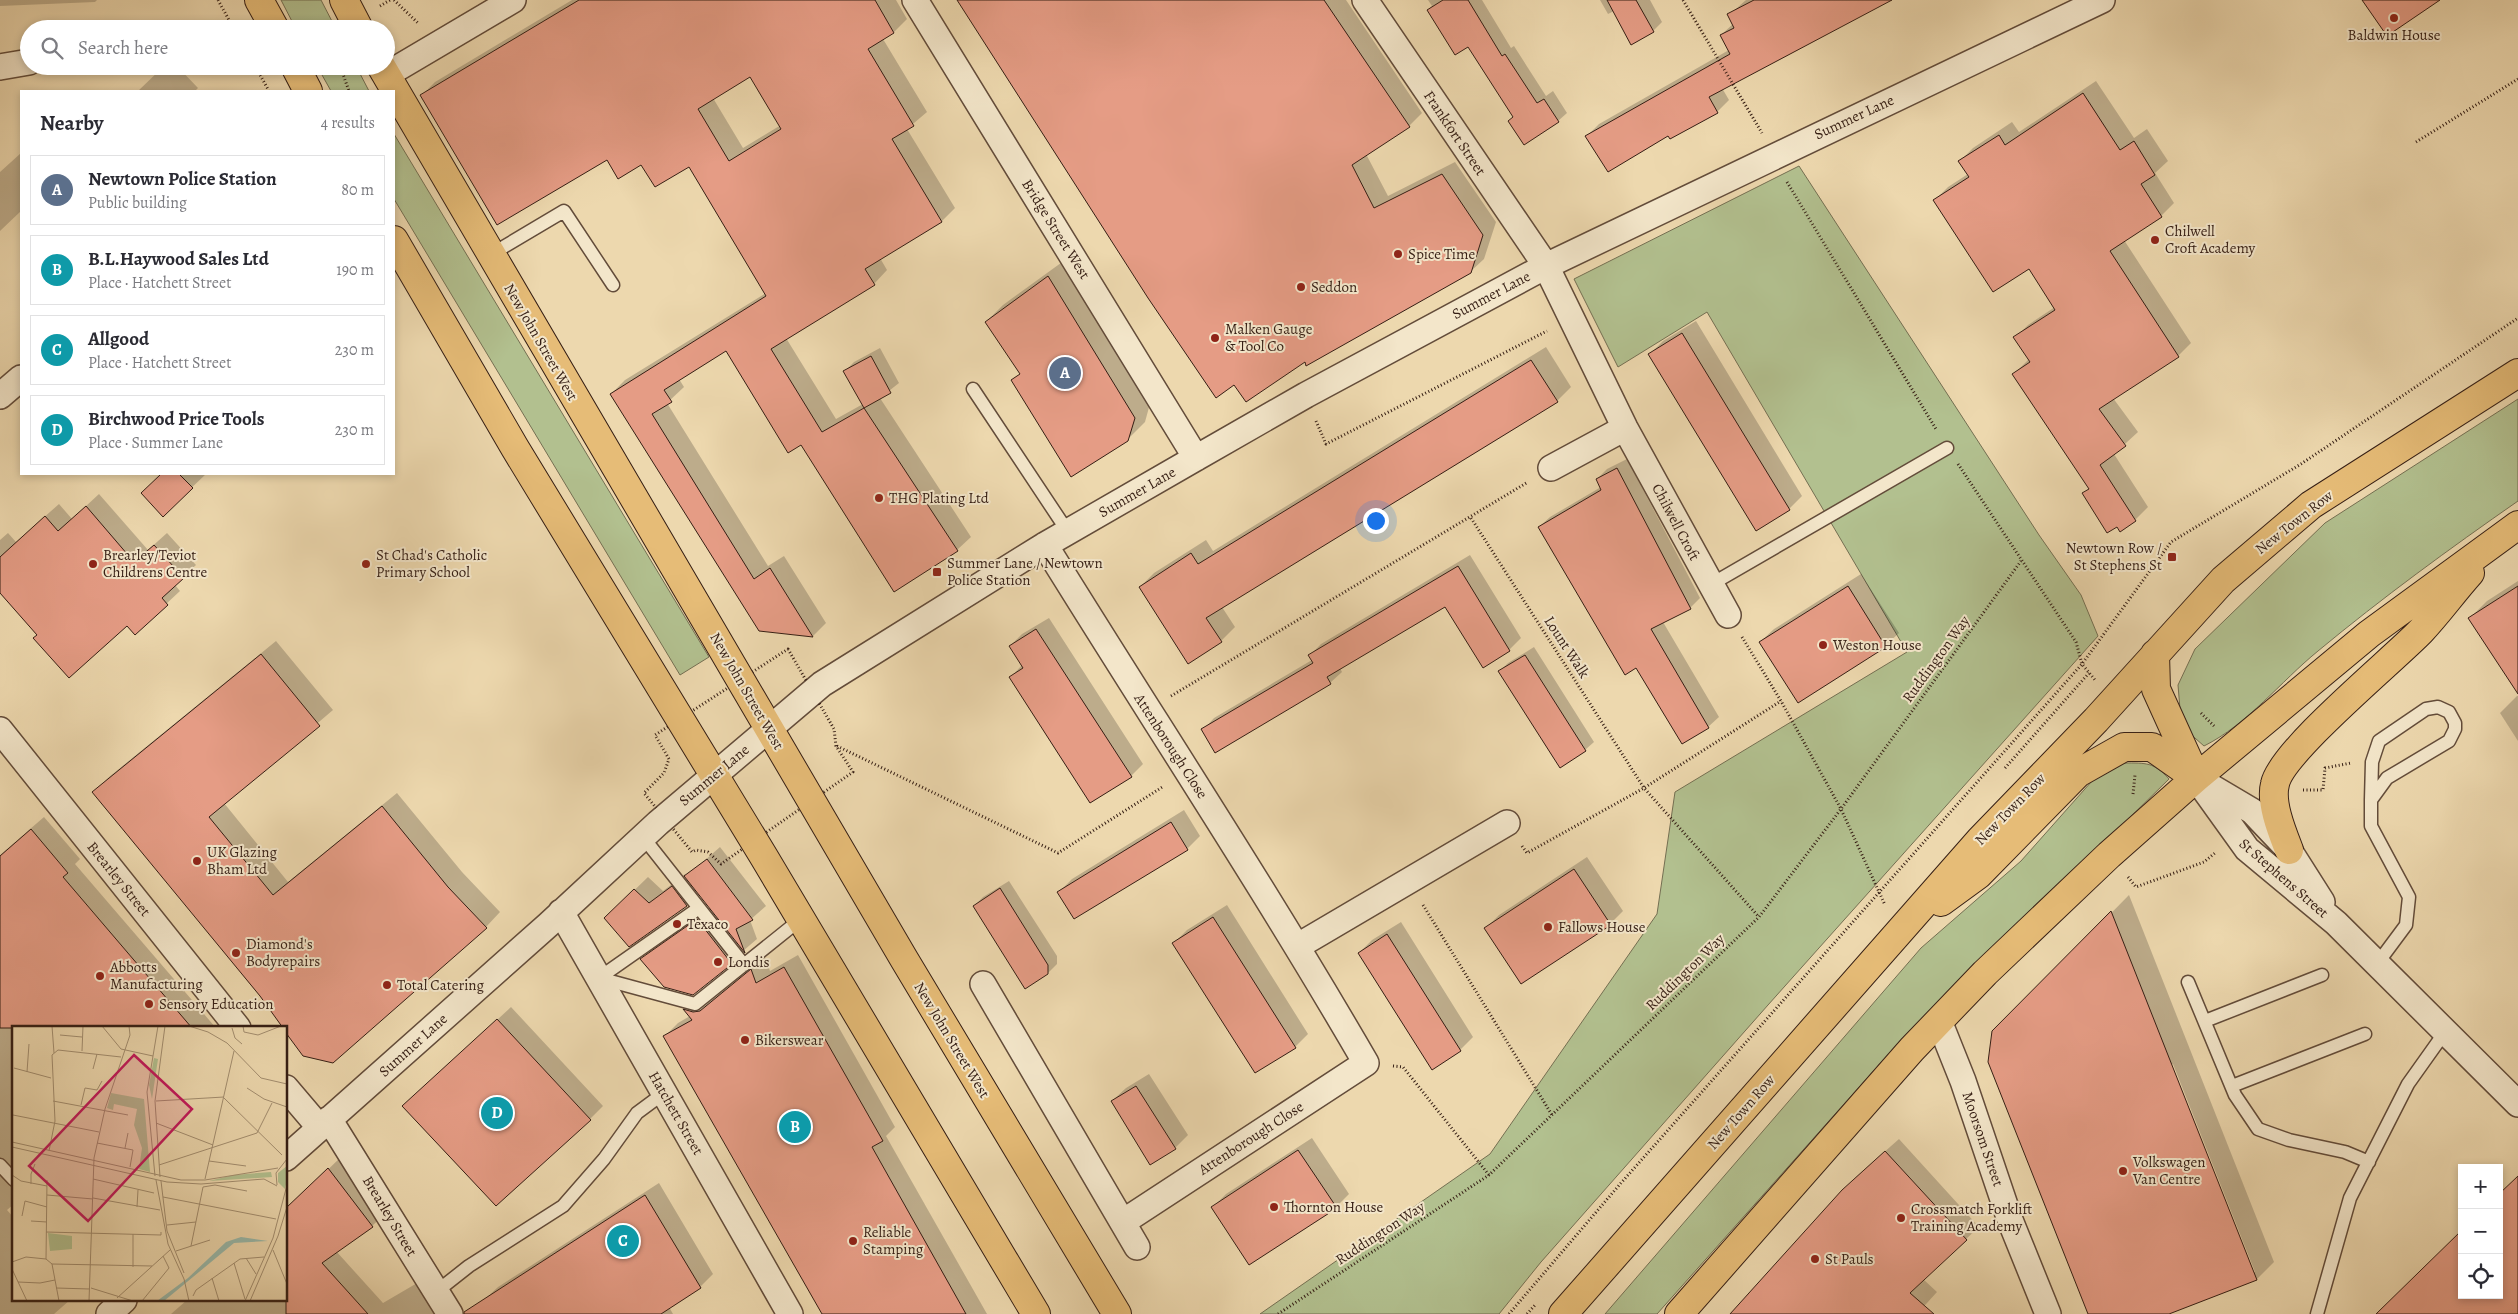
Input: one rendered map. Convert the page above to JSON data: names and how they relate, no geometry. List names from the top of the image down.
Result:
{
  "streets": {
    "highway": ["New John Street West", "New Town Row"],
    "street": [
      "Summer Lane",
      "Frankfort Street",
      "Bridge Street West",
      "Chilwell Croft",
      "Attenborough Close",
      "St Stephens Street",
      "Brearley Street",
      "Hatchett Street",
      "Moorsom Street"
    ],
    "path": ["Lount Walk", "Ruddington Way"]
  },
  "crossings": [
    ["Summer Lane", "Frankfort Street"],
    ["Summer Lane", "Bridge Street West"],
    ["Summer Lane", "New John Street West"],
    ["Summer Lane", "Chilwell Croft"],
    ["Summer Lane", "Attenborough Close"],
    ["Summer Lane", "Brearley Street"],
    ["Summer Lane", "Hatchett Street"],
    ["Frankfort Street", "Chilwell Croft"],
    ["Lount Walk", "Ruddington Way"]
  ],
  "places": {
    "other": [
      "Baldwin House",
      "Chilwell Croft Academy",
      "Spice Time",
      "Seddon",
      "Malken Gauge & Tool Co",
      "THG Plating Ltd",
      "Brearley/Teviot Childrens Centre",
      "St Chad's Catholic Primary School",
      "Weston House",
      "UK Glazing Bham Ltd",
      "Texaco",
      "Fallows House",
      "Diamond's Bodyrepairs",
      "Londis",
      "Abbotts Manufacturing",
      "Total Catering",
      "Sensory Education",
      "Bikerswear",
      "Volkswagen Van Centre",
      "Thornton House",
      "Crossmatch Forklift Training Academy",
      "Reliable Stamping",
      "St Pauls"
    ],
    "transit": ["Newtown Row / St Stephens St", "Summer Lane / Newtown Police Station"]
  },
  "page": {
    "search": "Search here",
    "heading": ["Nearby", "4 results"],
    "list": [
      {
        "mark": "A",
        "name": "Newtown Police Station",
        "note": "Public building",
        "value": "80 m"
      },
      {
        "mark": "B",
        "name": "B.L.Haywood Sales Ltd",
        "note": "Place · Hatchett Street",
        "value": "190 m"
      },
      {
        "mark": "C",
        "name": "Allgood",
        "note": "Place · Hatchett Street",
        "value": "230 m"
      },
      {
        "mark": "D",
        "name": "Birchwood Price Tools",
        "note": "Place · Summer Lane",
        "value": "230 m"
      }
    ],
    "pins": [
      "A",
      "D",
      "B",
      "C"
    ],
    "map_buttons": ["+", "−"]
  }
}
